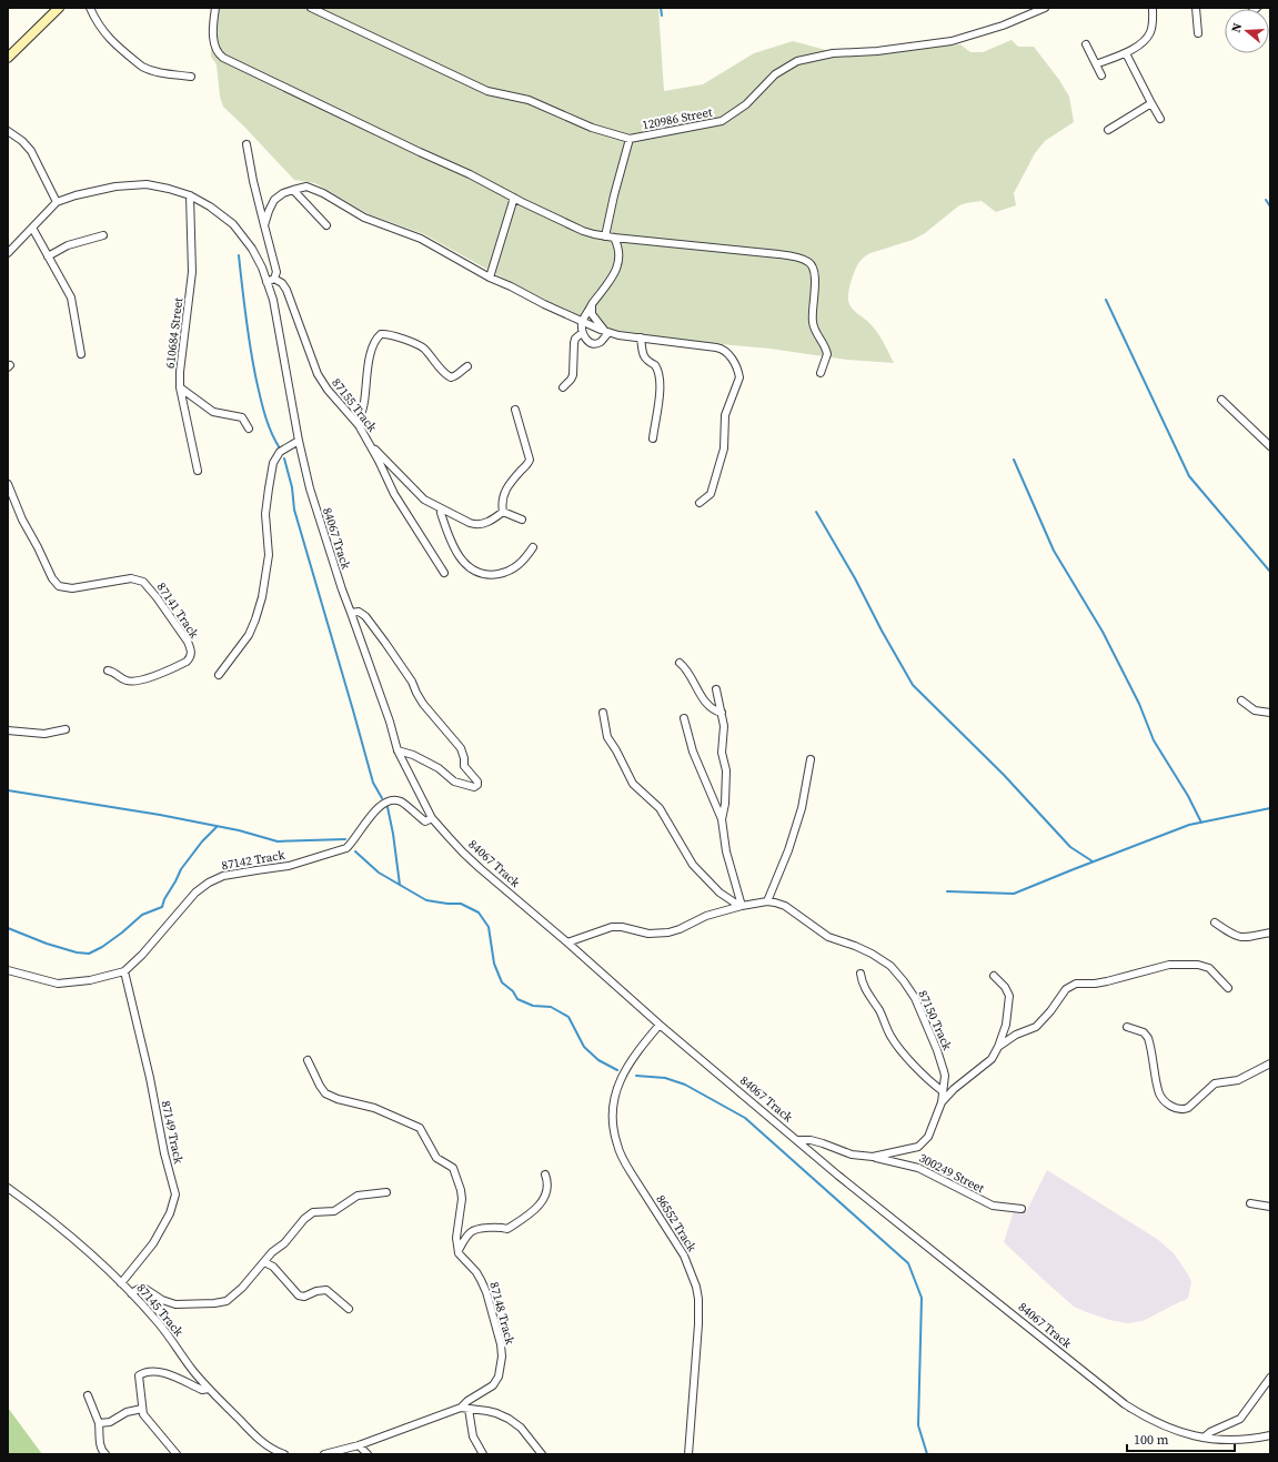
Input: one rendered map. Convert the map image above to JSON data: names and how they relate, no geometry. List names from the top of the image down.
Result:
{
  "streets": {
    "street": [
      "120986 Street",
      "610684 Street",
      "87155 Track",
      "84067 Track",
      "87141 Track",
      "87142 Track",
      "87150 Track",
      "87149 Track",
      "300249 Street",
      "86552 Track",
      "87145 Track",
      "87148 Track"
    ]
  },
  "crossings": [
    ["610684 Street", "84067 Track"],
    ["84067 Track", "87142 Track"],
    ["84067 Track", "87150 Track"],
    ["84067 Track", "86552 Track"],
    ["87142 Track", "87149 Track"],
    ["87150 Track", "300249 Street"],
    ["87149 Track", "87145 Track"]
  ],
  "scale_bar": "100 m",
  "north": "left"
}
